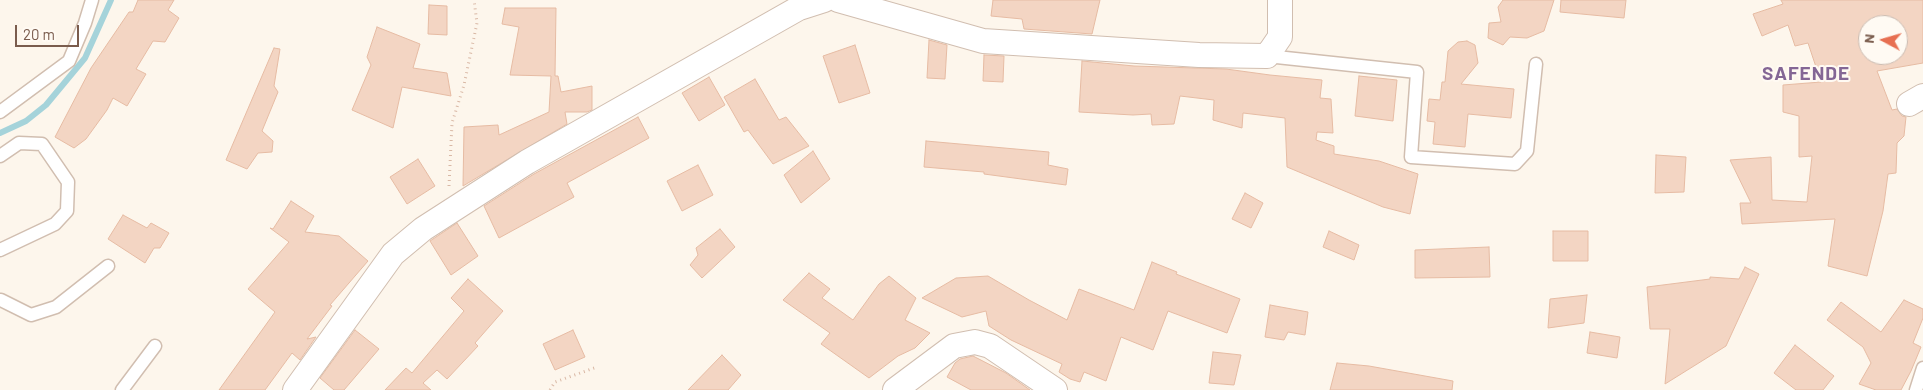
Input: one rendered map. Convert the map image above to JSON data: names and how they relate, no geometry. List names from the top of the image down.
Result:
{
  "districts": ["SAFENDE"],
  "scale_bar": "20 m",
  "north": "left"
}
